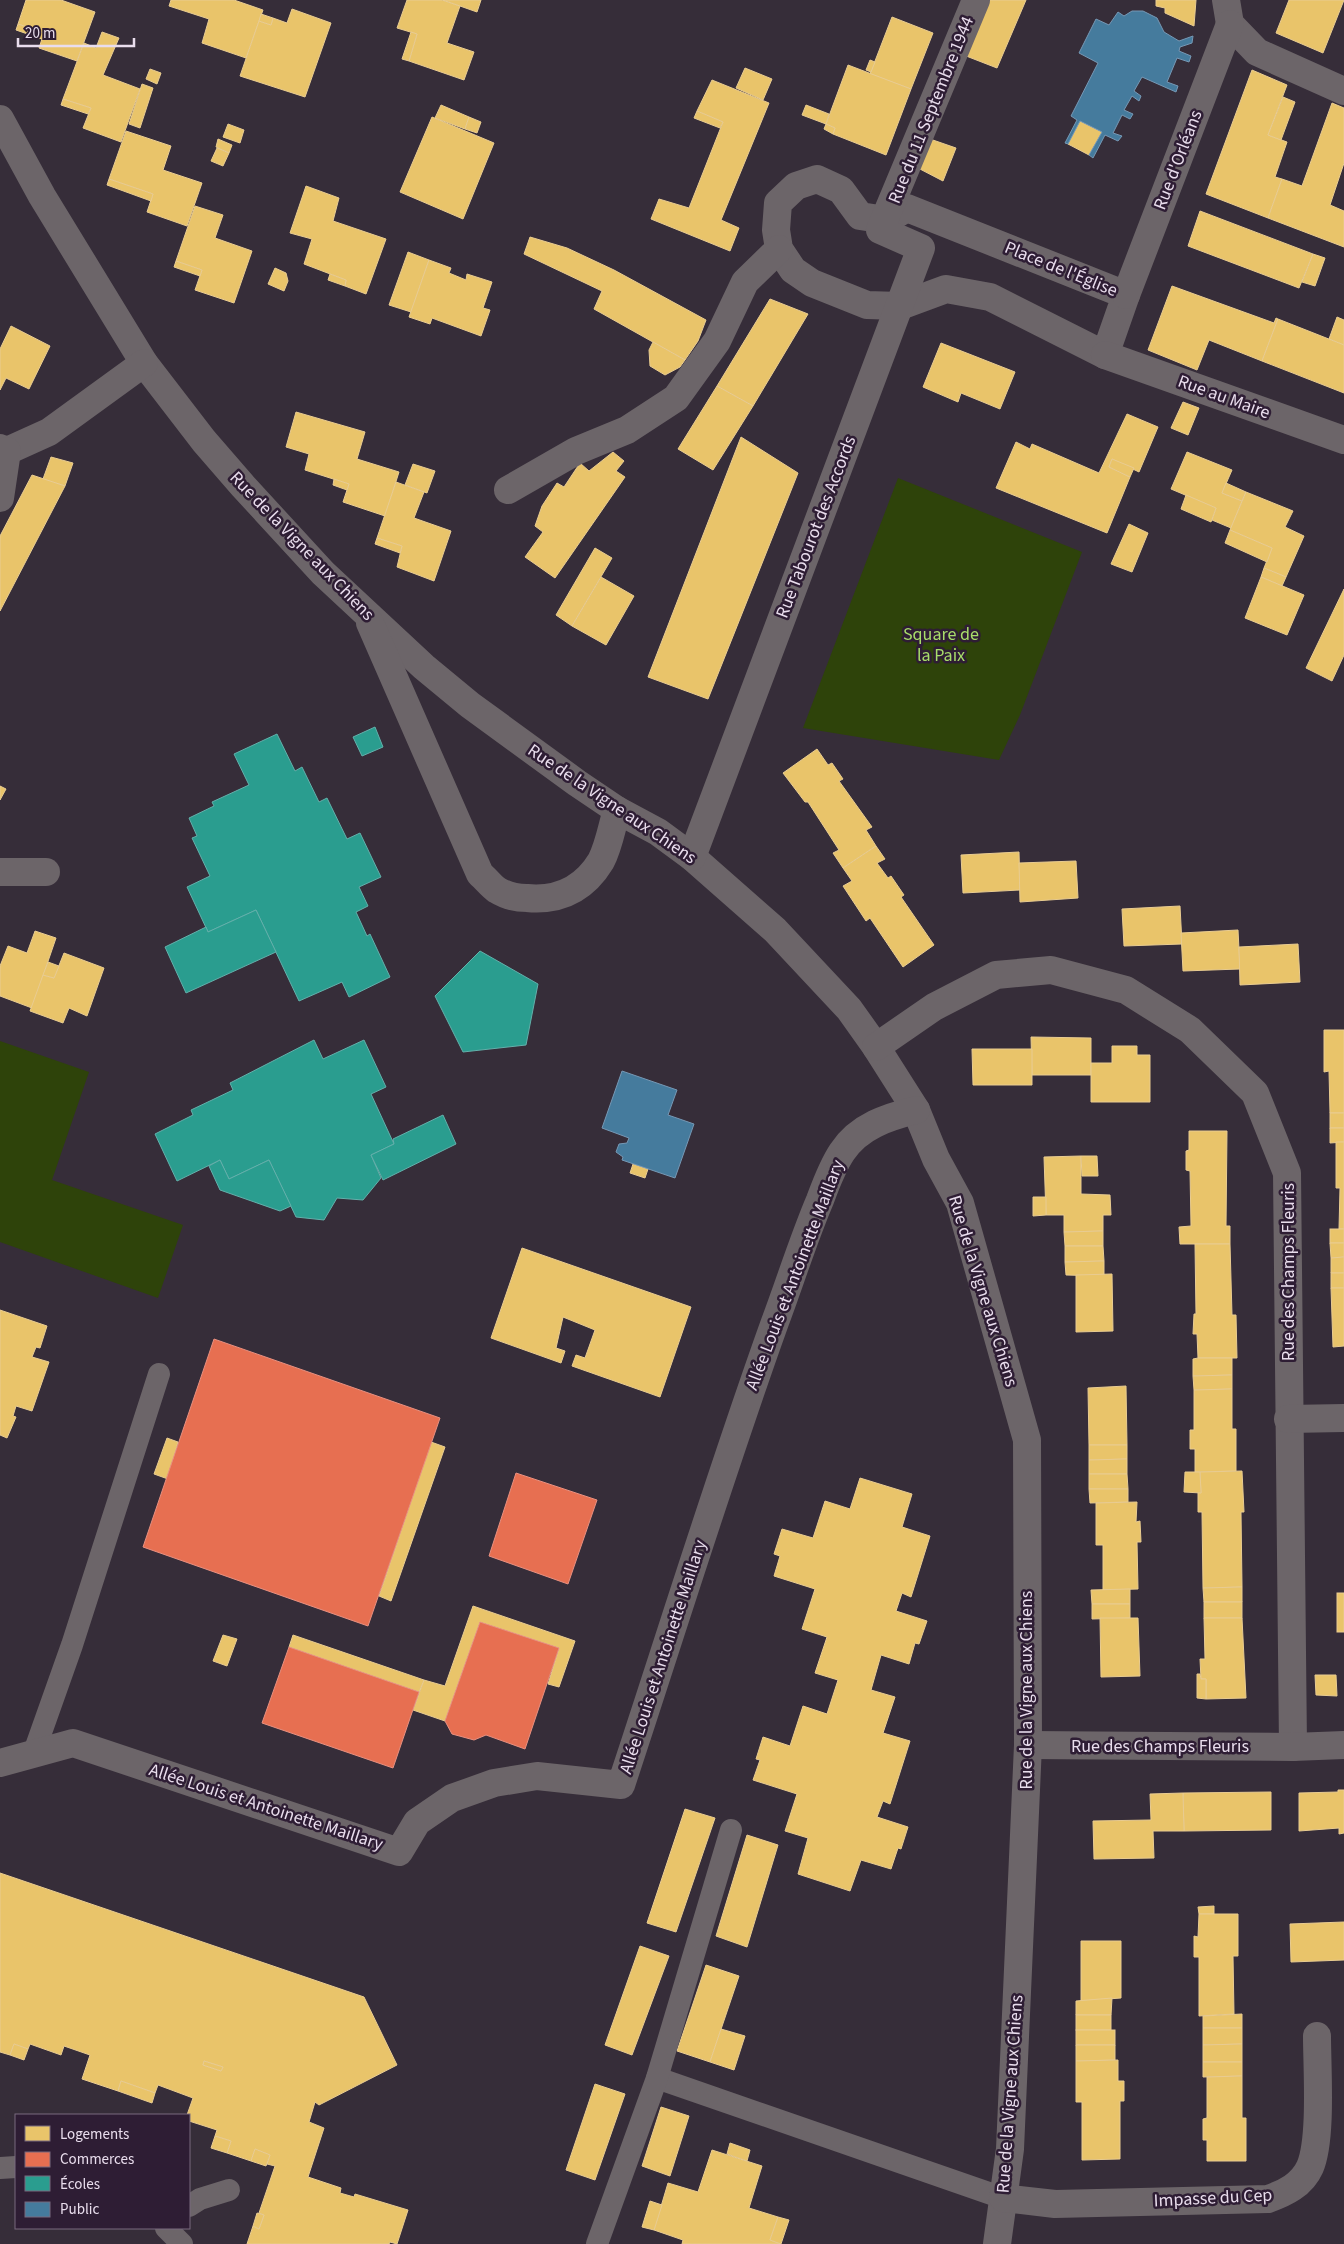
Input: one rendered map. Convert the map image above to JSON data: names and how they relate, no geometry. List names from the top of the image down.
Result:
{
  "streets": {
    "street": [
      "Rue du 11 Septembre 1944",
      "Rue d'Orléans",
      "Place de l'Église",
      "Rue au Maire",
      "Rue Tabourot des Accords",
      "Rue de la Vigne aux Chiens",
      "Rue des Champs Fleuris",
      "Allée Louis et Antoinette Maillary",
      "Impasse du Cep"
    ]
  },
  "crossings": [
    ["Rue du 11 Septembre 1944", "Place de l'Église"],
    ["Rue du 11 Septembre 1944", "Rue Tabourot des Accords"],
    ["Rue d'Orléans", "Place de l'Église"],
    ["Place de l'Église", "Rue au Maire"],
    ["Place de l'Église", "Rue Tabourot des Accords"],
    ["Rue Tabourot des Accords", "Rue de la Vigne aux Chiens"],
    ["Rue de la Vigne aux Chiens", "Rue des Champs Fleuris"],
    ["Rue de la Vigne aux Chiens", "Allée Louis et Antoinette Maillary"],
    ["Rue de la Vigne aux Chiens", "Impasse du Cep"]
  ],
  "parks": ["Square de la Paix"],
  "legend": [
    "Logements",
    "Commerces",
    "Écoles",
    "Public"
  ],
  "scale_bar": "20 m"
}
